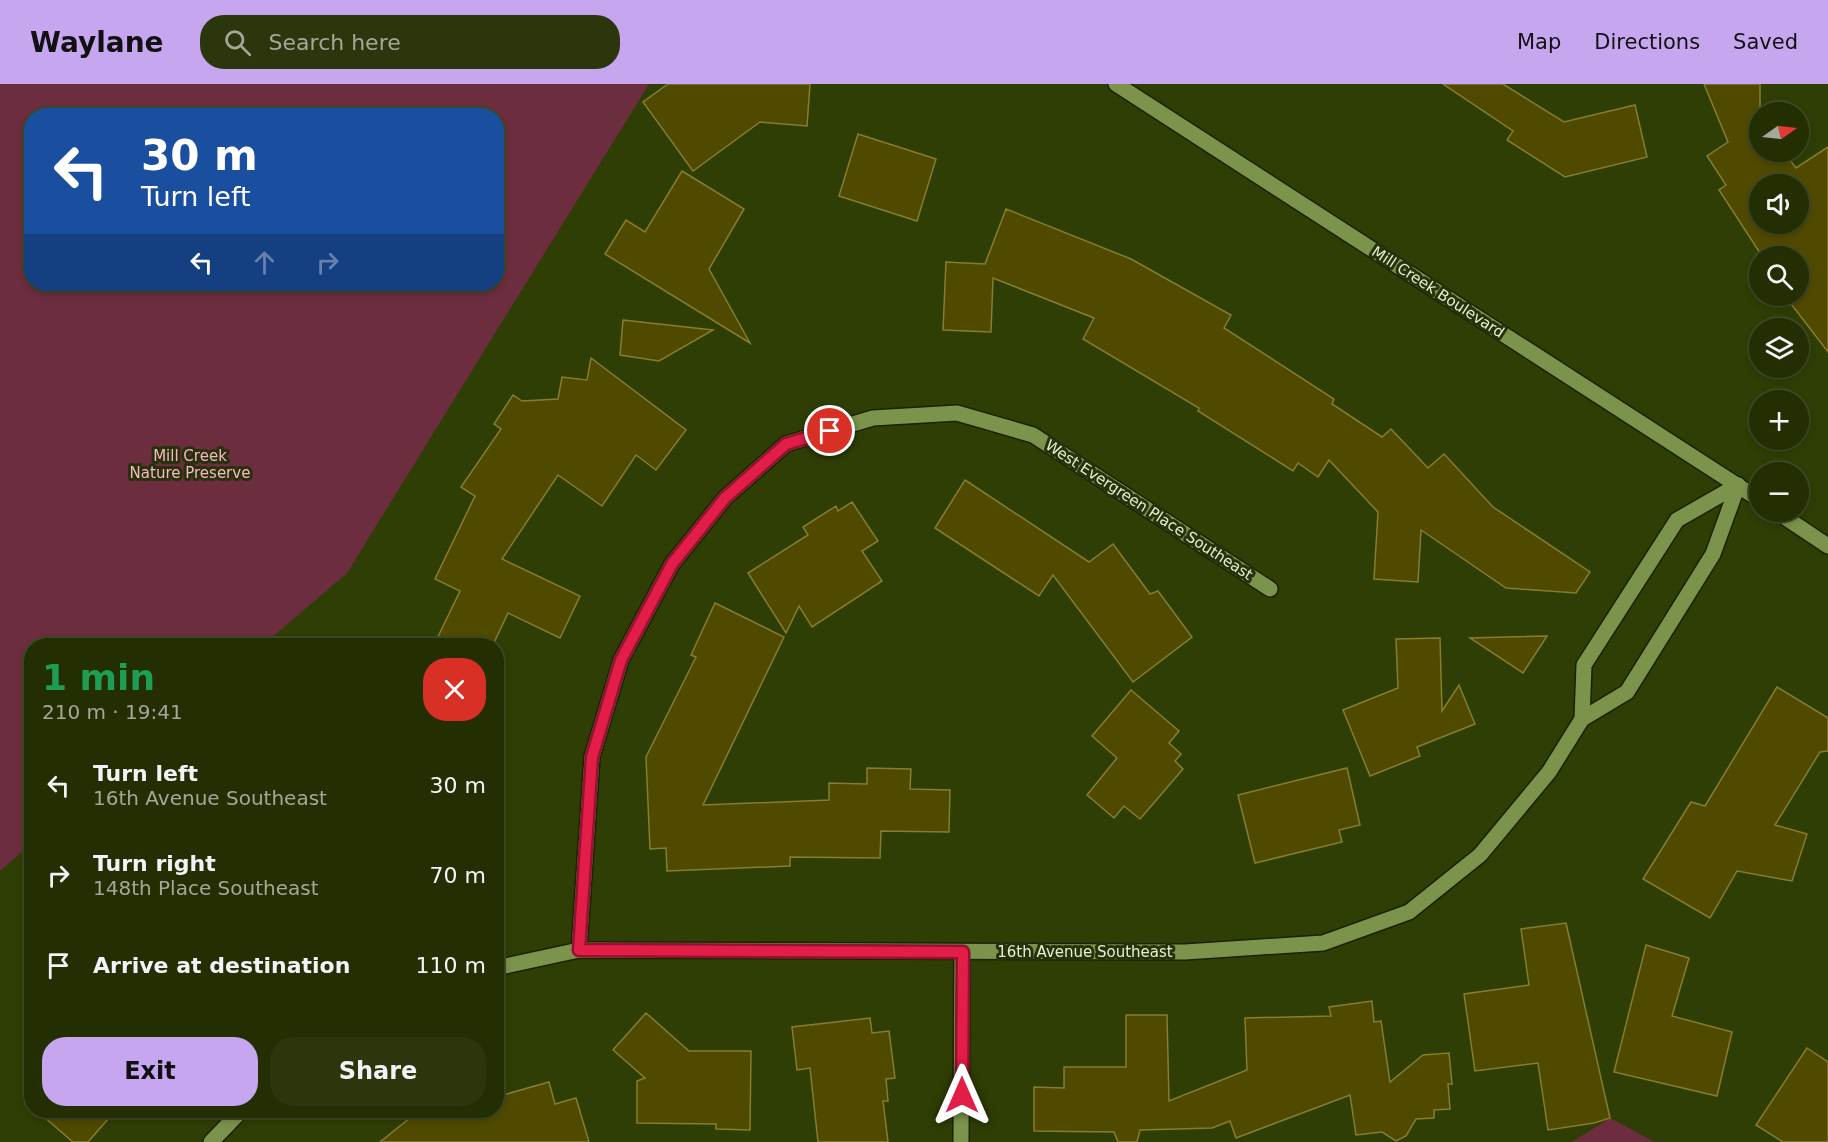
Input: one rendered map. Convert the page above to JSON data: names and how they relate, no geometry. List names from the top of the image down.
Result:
{
  "streets": {
    "street": ["Mill Creek Boulevard", "West Evergreen Place Southeast", "16th Avenue Southeast"]
  },
  "crossings": [
    ["Mill Creek Boulevard", "16th Avenue Southeast"],
    ["West Evergreen Place Southeast", "16th Avenue Southeast"]
  ],
  "parks": ["Mill Creek Nature Preserve"],
  "north": "right",
  "page": {
    "header": "Waylane",
    "search": "Search here",
    "nav": ["Map", "Directions", "Saved"],
    "map_buttons": ["+", "−"],
    "turn": ["30 m", "Turn left"],
    "heading": ["1 min", "210 m · 19:41"],
    "list": [
      {
        "name": "Turn left",
        "note": "16th Avenue Southeast",
        "value": "30 m"
      },
      {
        "name": "Turn right",
        "note": "148th Place Southeast",
        "value": "70 m"
      },
      {
        "name": "Arrive at destination",
        "value": "110 m"
      }
    ],
    "buttons": ["Exit", "Share"]
  }
}
